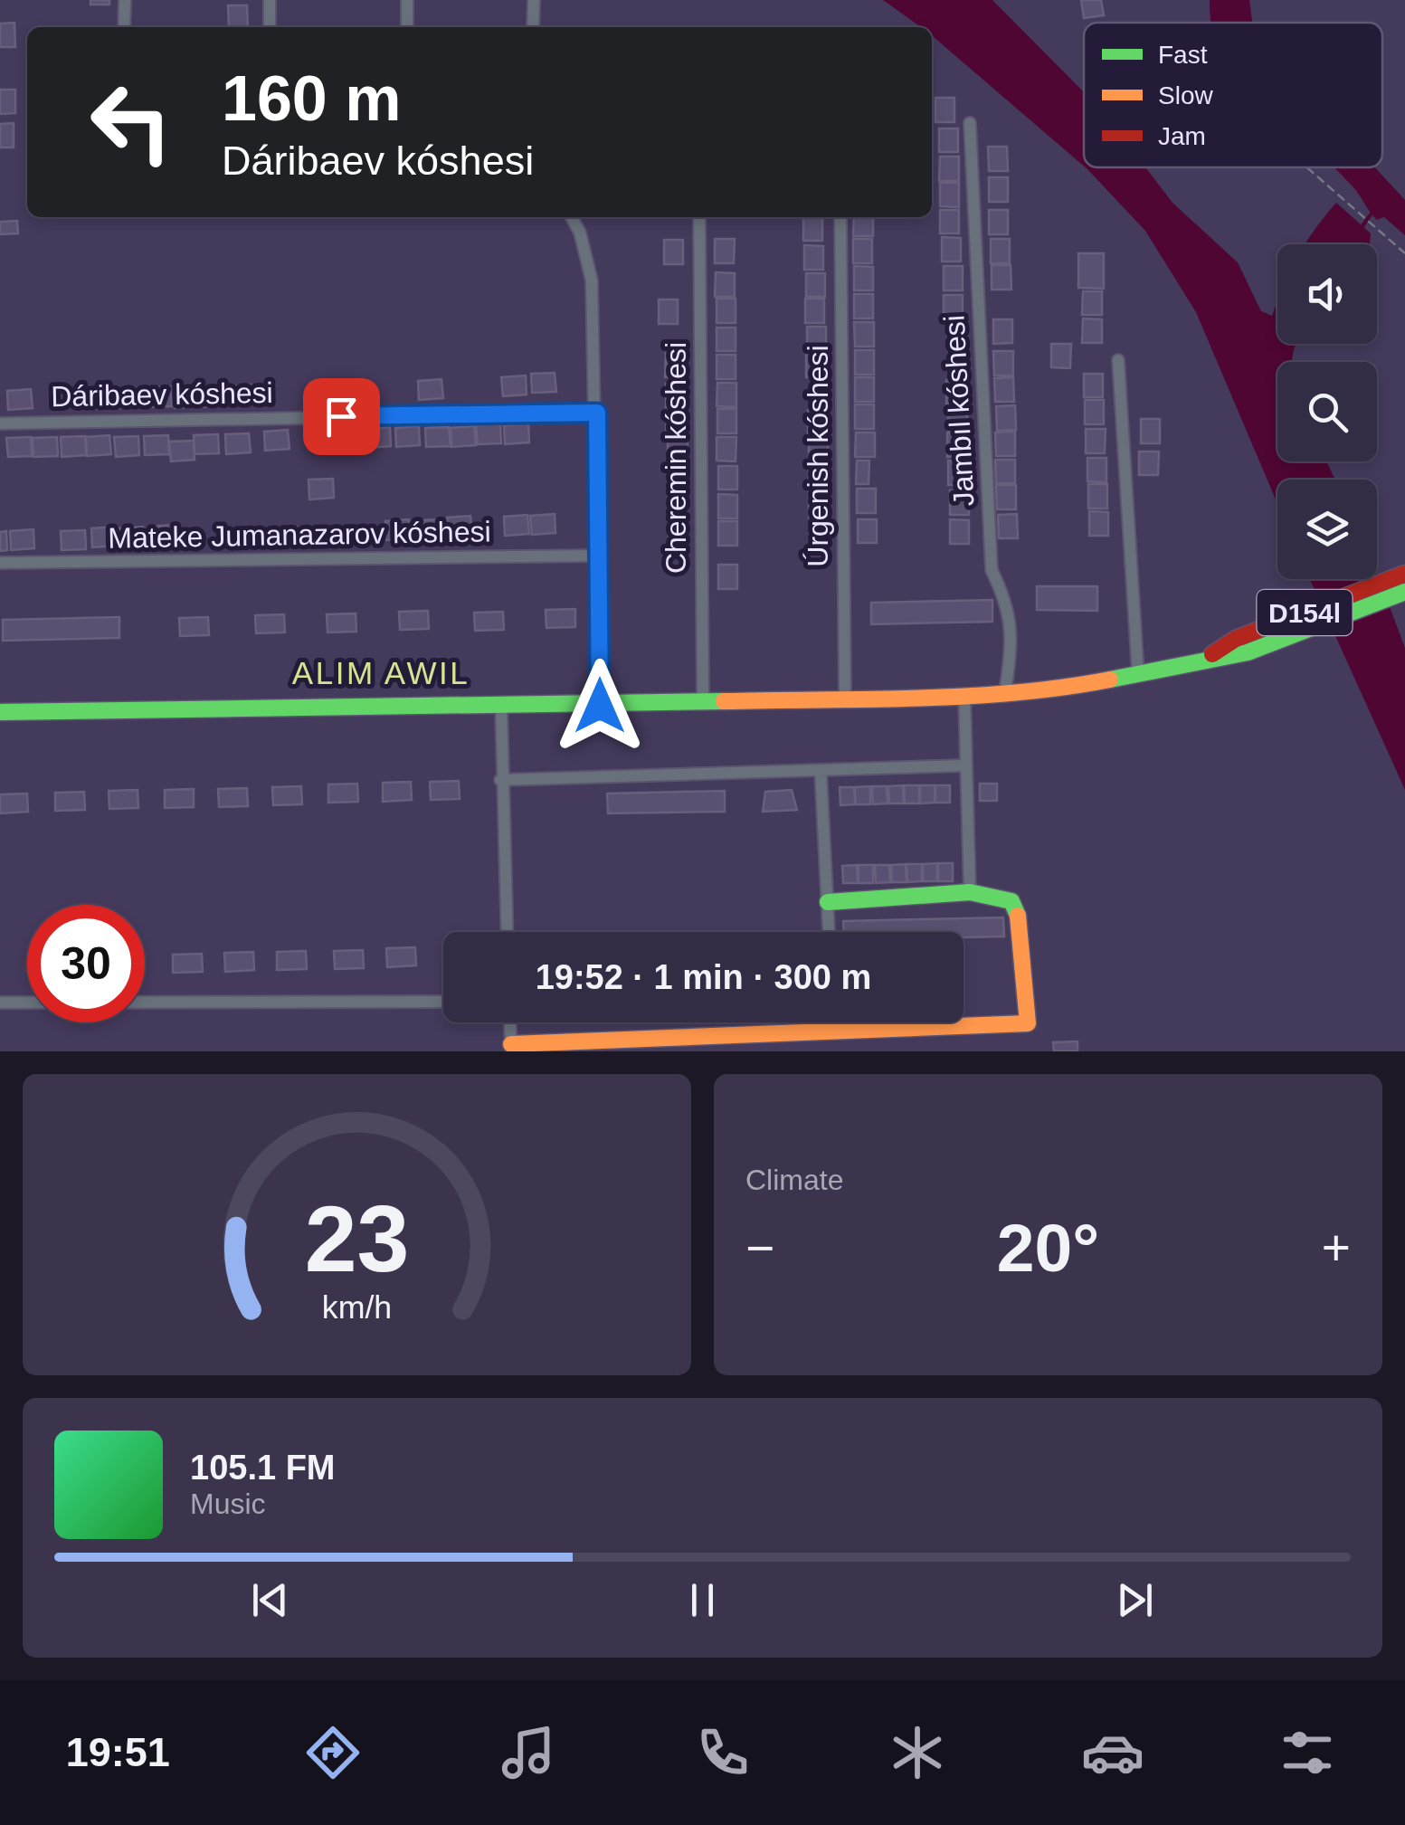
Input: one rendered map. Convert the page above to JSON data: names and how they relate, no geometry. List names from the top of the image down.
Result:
{
  "streets": {
    "main road": ["D154l"],
    "street": [
      "Dáribaev kóshesi",
      "Jambıl kóshesi",
      "Úrgenish kóshesi",
      "Cheremin kóshesi",
      "Mateke Jumanazarov kóshesi"
    ]
  },
  "crossings": [
    ["Jambıl kóshesi", "D154l"],
    ["Úrgenish kóshesi", "D154l"],
    ["Cheremin kóshesi", "D154l"]
  ],
  "districts": ["ALIM AWIL"],
  "legend": ["Fast", "Slow", "Jam"],
  "page": {
    "turn": ["160 m", "Dáribaev kóshesi"],
    "limit": "30",
    "trip": "19:52 · 1 min · 300 m",
    "tile": "Climate",
    "heat": ["−", "20°", "+"],
    "song": ["105.1 FM", "Music"],
    "tabs": "19:51",
    "gauge": ["23", "km/h"]
  }
}
